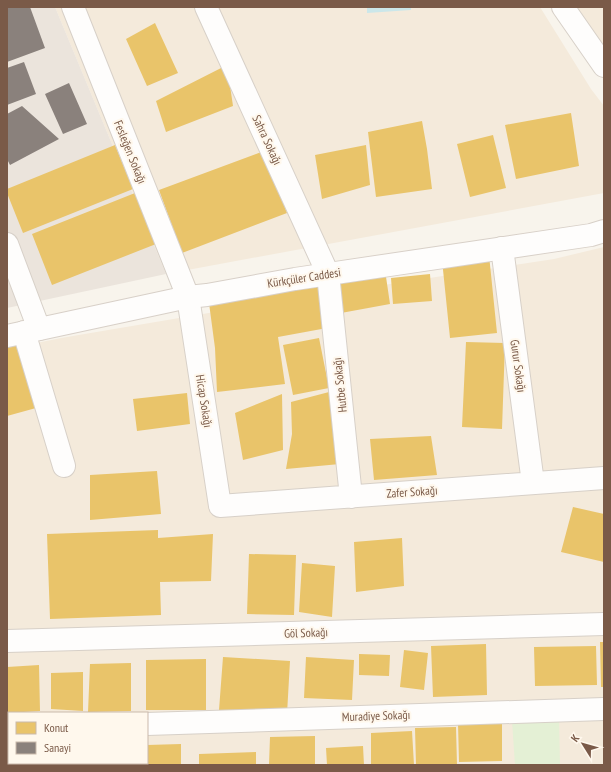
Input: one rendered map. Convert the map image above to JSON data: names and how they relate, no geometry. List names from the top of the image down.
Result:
{
  "streets": {
    "street": [
      "Sahra Sokağı",
      "Fesleğen Sokağı",
      "Kürkçüler Caddesi",
      "Gurur Sokağı",
      "Hutbe Sokağı",
      "Hicap Sokağı",
      "Zafer Sokağı",
      "Göl Sokağı",
      "Muradiye Sokağı"
    ]
  },
  "crossings": [
    ["Sahra Sokağı", "Kürkçüler Caddesi"],
    ["Sahra Sokağı", "Hutbe Sokağı"],
    ["Fesleğen Sokağı", "Kürkçüler Caddesi"],
    ["Fesleğen Sokağı", "Hicap Sokağı"],
    ["Kürkçüler Caddesi", "Gurur Sokağı"],
    ["Kürkçüler Caddesi", "Hutbe Sokağı"],
    ["Kürkçüler Caddesi", "Hicap Sokağı"],
    ["Gurur Sokağı", "Zafer Sokağı"],
    ["Hutbe Sokağı", "Zafer Sokağı"],
    ["Hicap Sokağı", "Zafer Sokağı"]
  ],
  "legend": ["Konut", "Sanayi"],
  "north": "top left"
}
